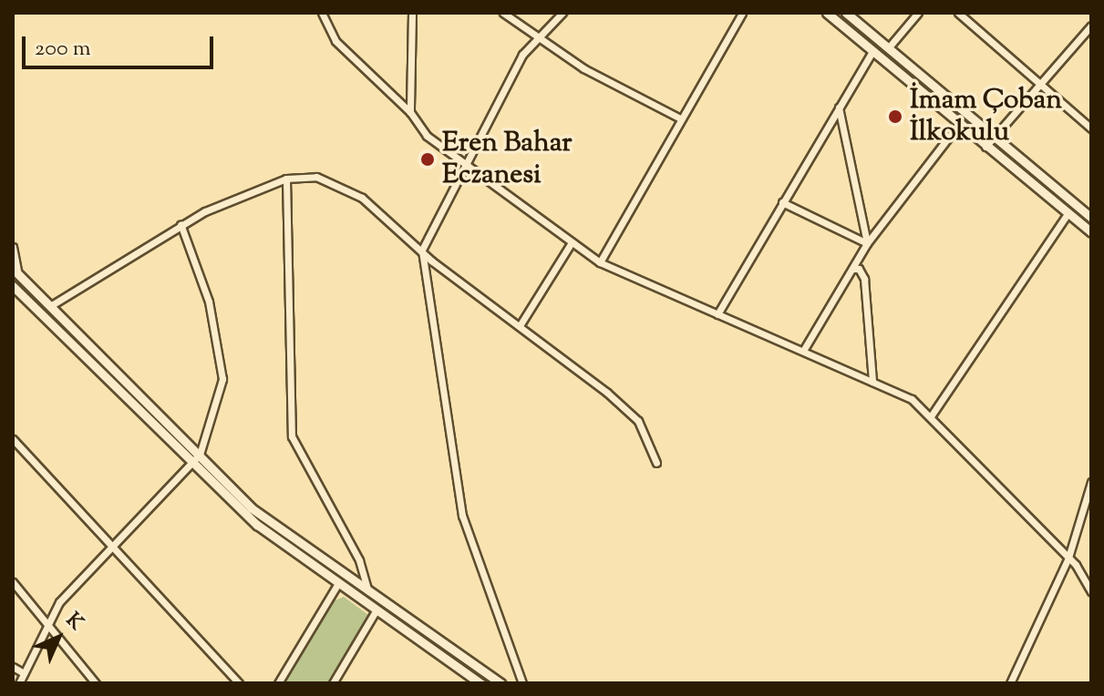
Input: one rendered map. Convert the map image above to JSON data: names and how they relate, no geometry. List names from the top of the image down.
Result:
{
  "places": ["İmam Çoban İlkokulu", "Eren Bahar Eczanesi"],
  "scale_bar": "200 m",
  "north": "top right"
}
